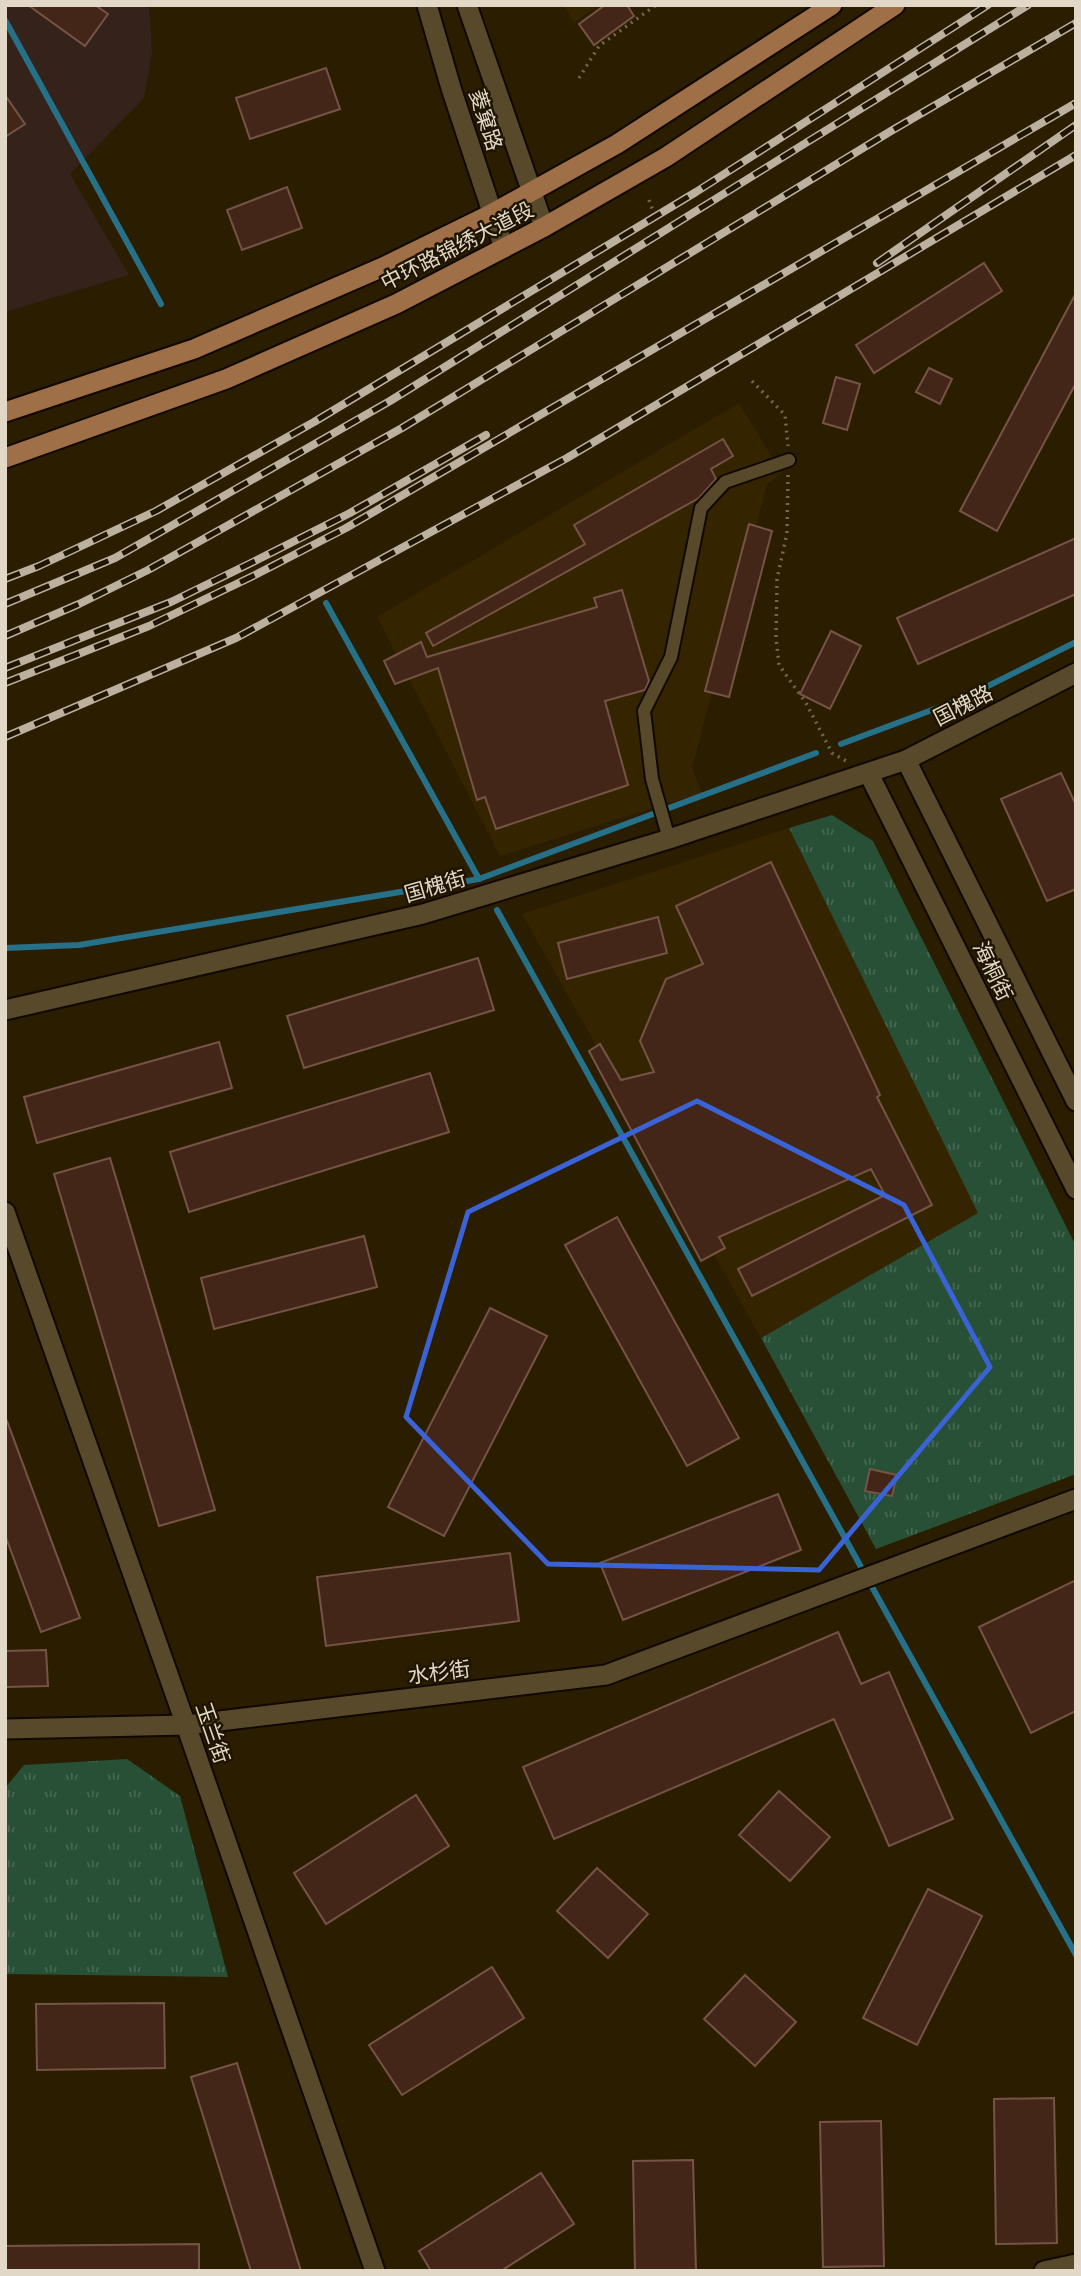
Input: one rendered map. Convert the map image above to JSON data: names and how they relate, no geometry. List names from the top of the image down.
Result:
{
  "streets": {
    "main road": ["中环路锦绣大道段"],
    "street": [
      "菱窠路",
      "国槐路",
      "国槐街",
      "海桐街",
      "水杉街",
      "玉兰街"
    ]
  },
  "crossings": [
    ["菱窠路", "中环路锦绣大道段"],
    ["国槐路", "国槐街"],
    ["国槐路", "海桐街"],
    ["国槐街", "海桐街"],
    ["水杉街", "玉兰街"]
  ]
}
